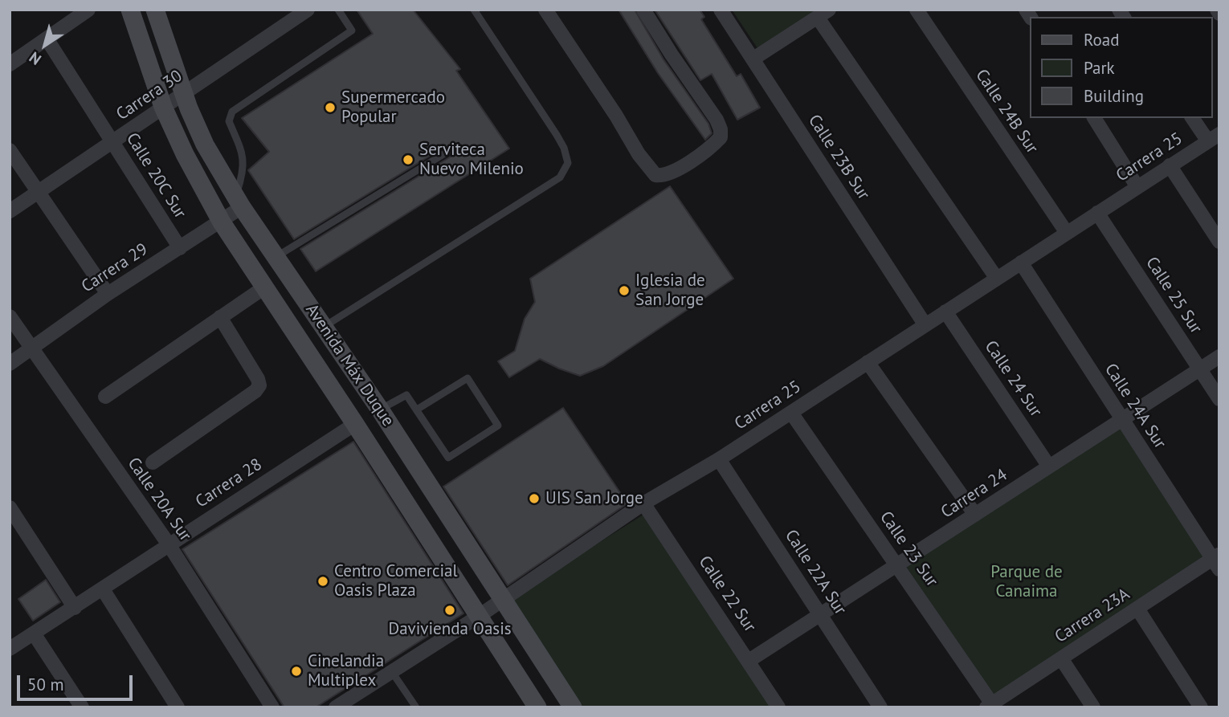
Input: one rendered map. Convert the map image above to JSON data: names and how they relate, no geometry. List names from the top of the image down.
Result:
{
  "streets": {
    "main road": ["Avenida Máx Duque"],
    "street": [
      "Carrera 30",
      "Calle 24B Sur",
      "Calle 23B Sur",
      "Carrera 25",
      "Calle 20C Sur",
      "Carrera 29",
      "Calle 25 Sur",
      "Calle 24 Sur",
      "Calle 24A Sur",
      "Carrera 28",
      "Carrera 24",
      "Calle 20A Sur",
      "Calle 23 Sur",
      "Calle 22A Sur",
      "Calle 22 Sur",
      "Carrera 23A"
    ]
  },
  "crossings": [
    ["Carrera 30", "Calle 20C Sur"],
    ["Carrera 30", "Avenida Máx Duque"],
    ["Calle 24B Sur", "Carrera 25"],
    ["Calle 23B Sur", "Carrera 25"],
    ["Carrera 25", "Calle 25 Sur"],
    ["Carrera 25", "Avenida Máx Duque"],
    ["Carrera 25", "Calle 24 Sur"],
    ["Carrera 25", "Calle 24A Sur"],
    ["Carrera 25", "Calle 23 Sur"],
    ["Carrera 25", "Calle 22A Sur"],
    ["Carrera 25", "Calle 22 Sur"],
    ["Calle 20C Sur", "Carrera 29"],
    ["Carrera 29", "Avenida Máx Duque"],
    ["Carrera 29", "Calle 20A Sur"],
    ["Calle 25 Sur", "Carrera 24"],
    ["Avenida Máx Duque", "Carrera 28"],
    ["Calle 24 Sur", "Carrera 24"],
    ["Calle 24A Sur", "Carrera 24"],
    ["Calle 24A Sur", "Carrera 23A"],
    ["Carrera 28", "Calle 20A Sur"],
    ["Carrera 24", "Calle 23 Sur"],
    ["Carrera 24", "Calle 22A Sur"],
    ["Carrera 24", "Calle 22 Sur"],
    ["Calle 23 Sur", "Carrera 23A"]
  ],
  "parks": ["Parque de Canaima"],
  "places": [
    "Supermercado Popular",
    "Serviteca Nuevo Milenio",
    "Iglesia de San Jorge",
    "UIS San Jorge",
    "Centro Comercial Oasis Plaza",
    "Davivienda Oasis",
    "Cinelandia Multiplex"
  ],
  "legend": ["Road", "Park", "Building"],
  "scale_bar": "50 m",
  "north": "bottom left"
}
